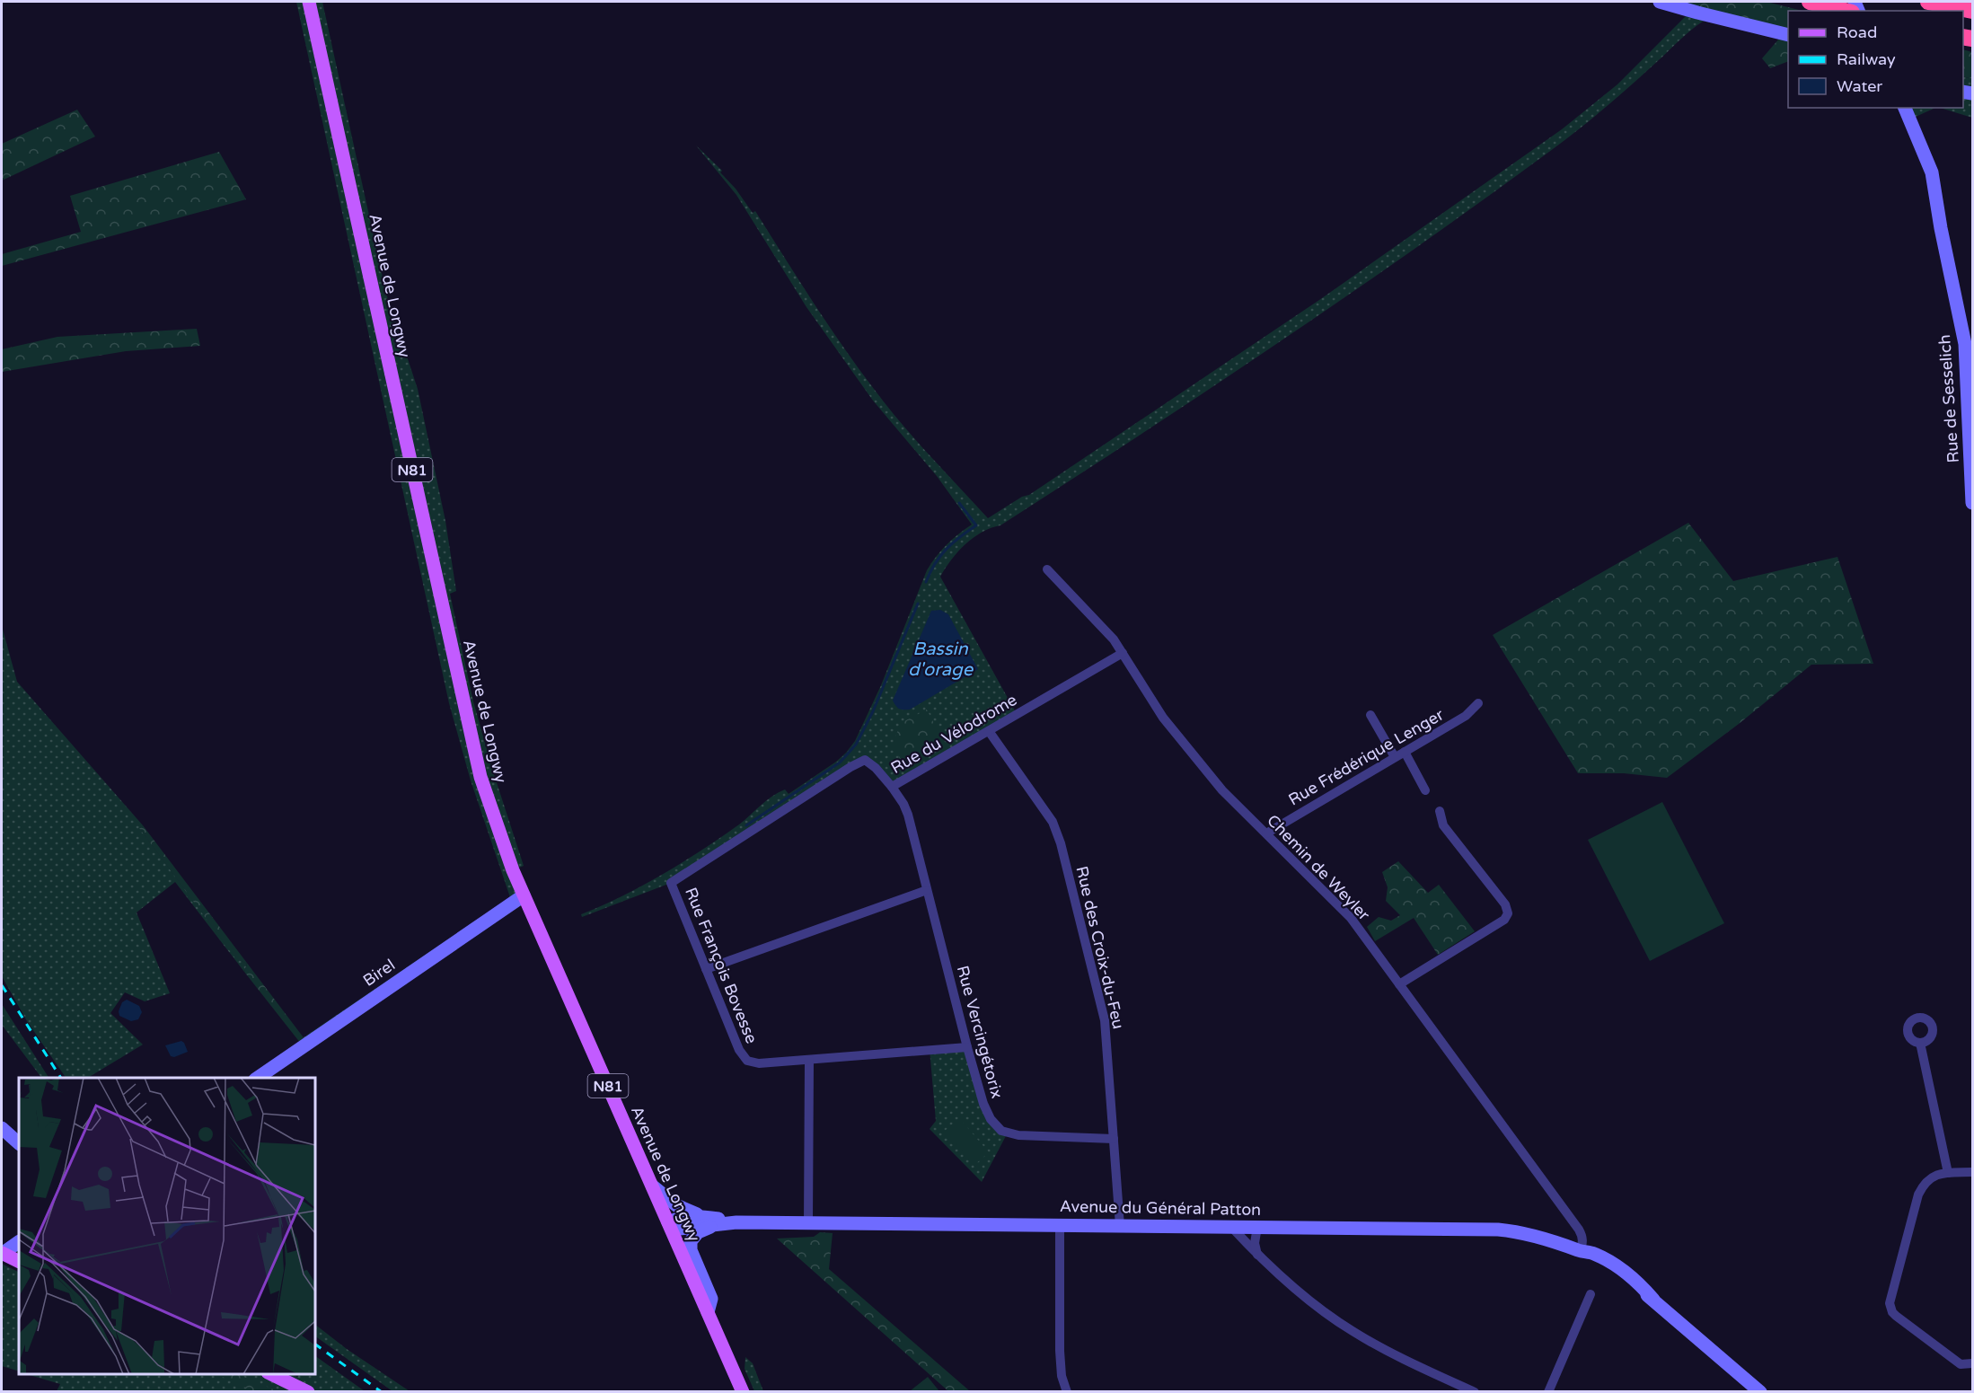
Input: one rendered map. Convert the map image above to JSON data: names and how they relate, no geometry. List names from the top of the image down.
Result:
{
  "streets": {
    "main road": [
      "Avenue de Longwy",
      "Rue de Sesselich",
      "N81",
      "Birel",
      "Avenue du Général Patton"
    ],
    "street": [
      "Rue du Vélodrome",
      "Rue Frédérique Lenger",
      "Chemin de Weyler",
      "Rue des Croix-du-Feu",
      "Rue François Bovesse",
      "Rue Vercingétorix"
    ]
  },
  "crossings": [
    ["Avenue de Longwy", "N81"],
    ["Avenue de Longwy", "Birel"],
    ["N81", "Avenue du Général Patton"],
    ["Rue du Vélodrome", "Chemin de Weyler"],
    ["Rue du Vélodrome", "Rue des Croix-du-Feu"],
    ["Rue du Vélodrome", "Rue François Bovesse"],
    ["Rue du Vélodrome", "Rue Vercingétorix"],
    ["Rue Frédérique Lenger", "Chemin de Weyler"],
    ["Chemin de Weyler", "Avenue du Général Patton"],
    ["Rue des Croix-du-Feu", "Rue Vercingétorix"],
    ["Rue des Croix-du-Feu", "Avenue du Général Patton"],
    ["Rue François Bovesse", "Rue Vercingétorix"]
  ],
  "water": ["Bassin d'orage"],
  "legend": ["Road", "Railway", "Water"]
}
